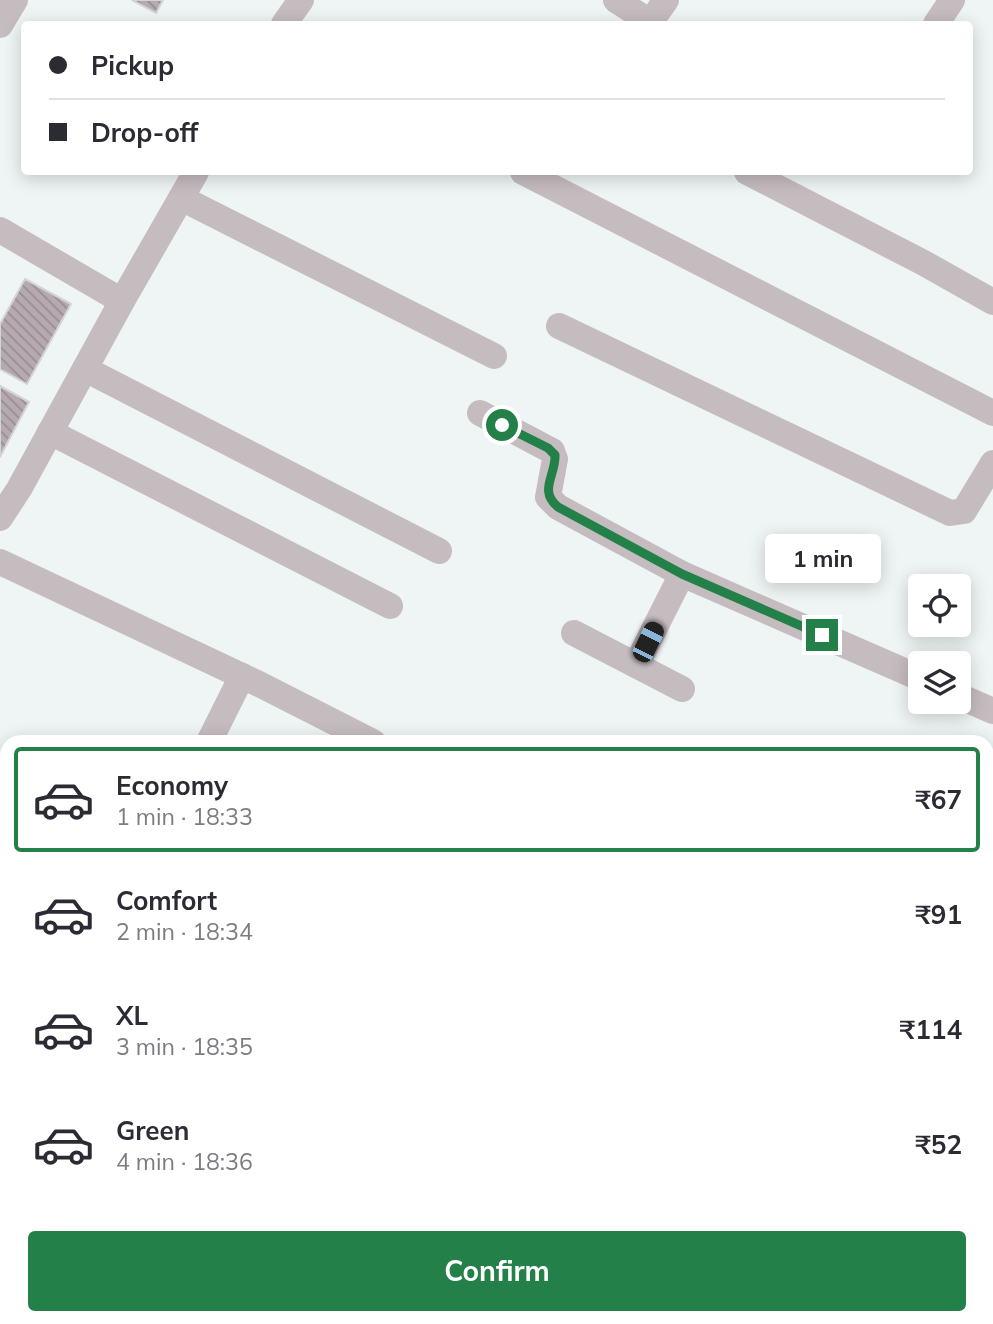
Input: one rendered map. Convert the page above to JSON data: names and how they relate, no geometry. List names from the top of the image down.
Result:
{
  "page": {
    "banner": ["Pickup", "Drop-off"],
    "bubble": "1 min",
    "list": [
      {
        "name": "Economy",
        "note": "1 min · 18:33",
        "value": "₹67"
      },
      {
        "name": "Comfort",
        "note": "2 min · 18:34",
        "value": "₹91"
      },
      {
        "name": "XL",
        "note": "3 min · 18:35",
        "value": "₹114"
      },
      {
        "name": "Green",
        "note": "4 min · 18:36",
        "value": "₹52"
      }
    ],
    "buttons": "Confirm"
  }
}
